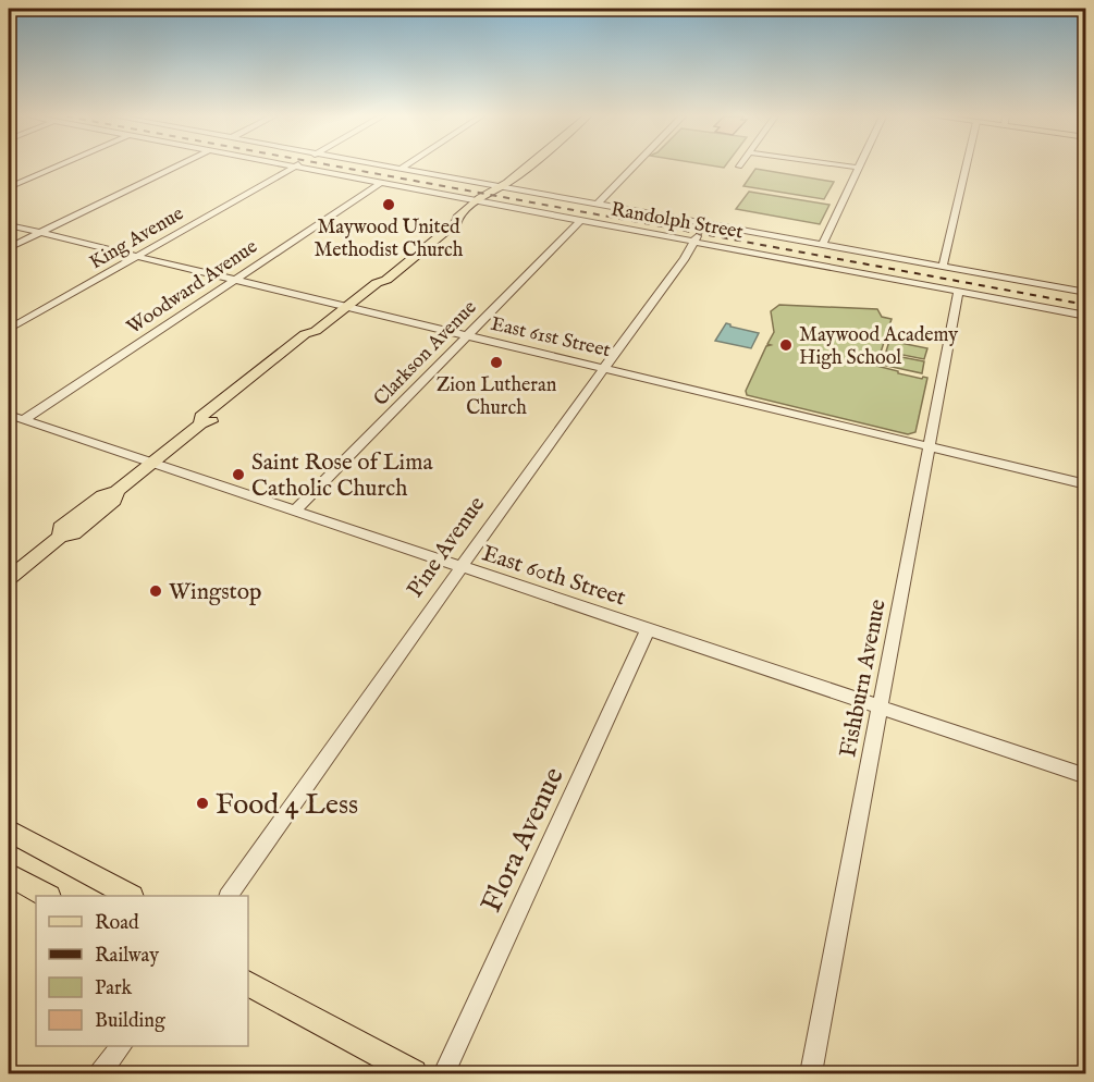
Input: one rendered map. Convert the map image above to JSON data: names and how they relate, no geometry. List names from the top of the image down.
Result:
{
  "streets": {
    "street": [
      "Randolph Street",
      "King Avenue",
      "Woodward Avenue",
      "East 61st Street",
      "Clarkson Avenue",
      "Pine Avenue",
      "East 60th Street",
      "Fishburn Avenue",
      "Flora Avenue"
    ]
  },
  "crossings": [
    ["Randolph Street", "Woodward Avenue"],
    ["Randolph Street", "Clarkson Avenue"],
    ["Randolph Street", "Pine Avenue"],
    ["Randolph Street", "Fishburn Avenue"],
    ["King Avenue", "East 61st Street"],
    ["Woodward Avenue", "East 61st Street"],
    ["Woodward Avenue", "East 60th Street"],
    ["East 61st Street", "Clarkson Avenue"],
    ["East 61st Street", "Pine Avenue"],
    ["East 61st Street", "Fishburn Avenue"],
    ["Clarkson Avenue", "East 60th Street"],
    ["Pine Avenue", "East 60th Street"],
    ["East 60th Street", "Fishburn Avenue"],
    ["East 60th Street", "Flora Avenue"]
  ],
  "places": [
    "Maywood United Methodist Church",
    "Maywood Academy High School",
    "Zion Lutheran Church",
    "Saint Rose of Lima Catholic Church",
    "Wingstop",
    "Food 4 Less"
  ],
  "legend": [
    "Road",
    "Railway",
    "Park",
    "Building"
  ]
}
